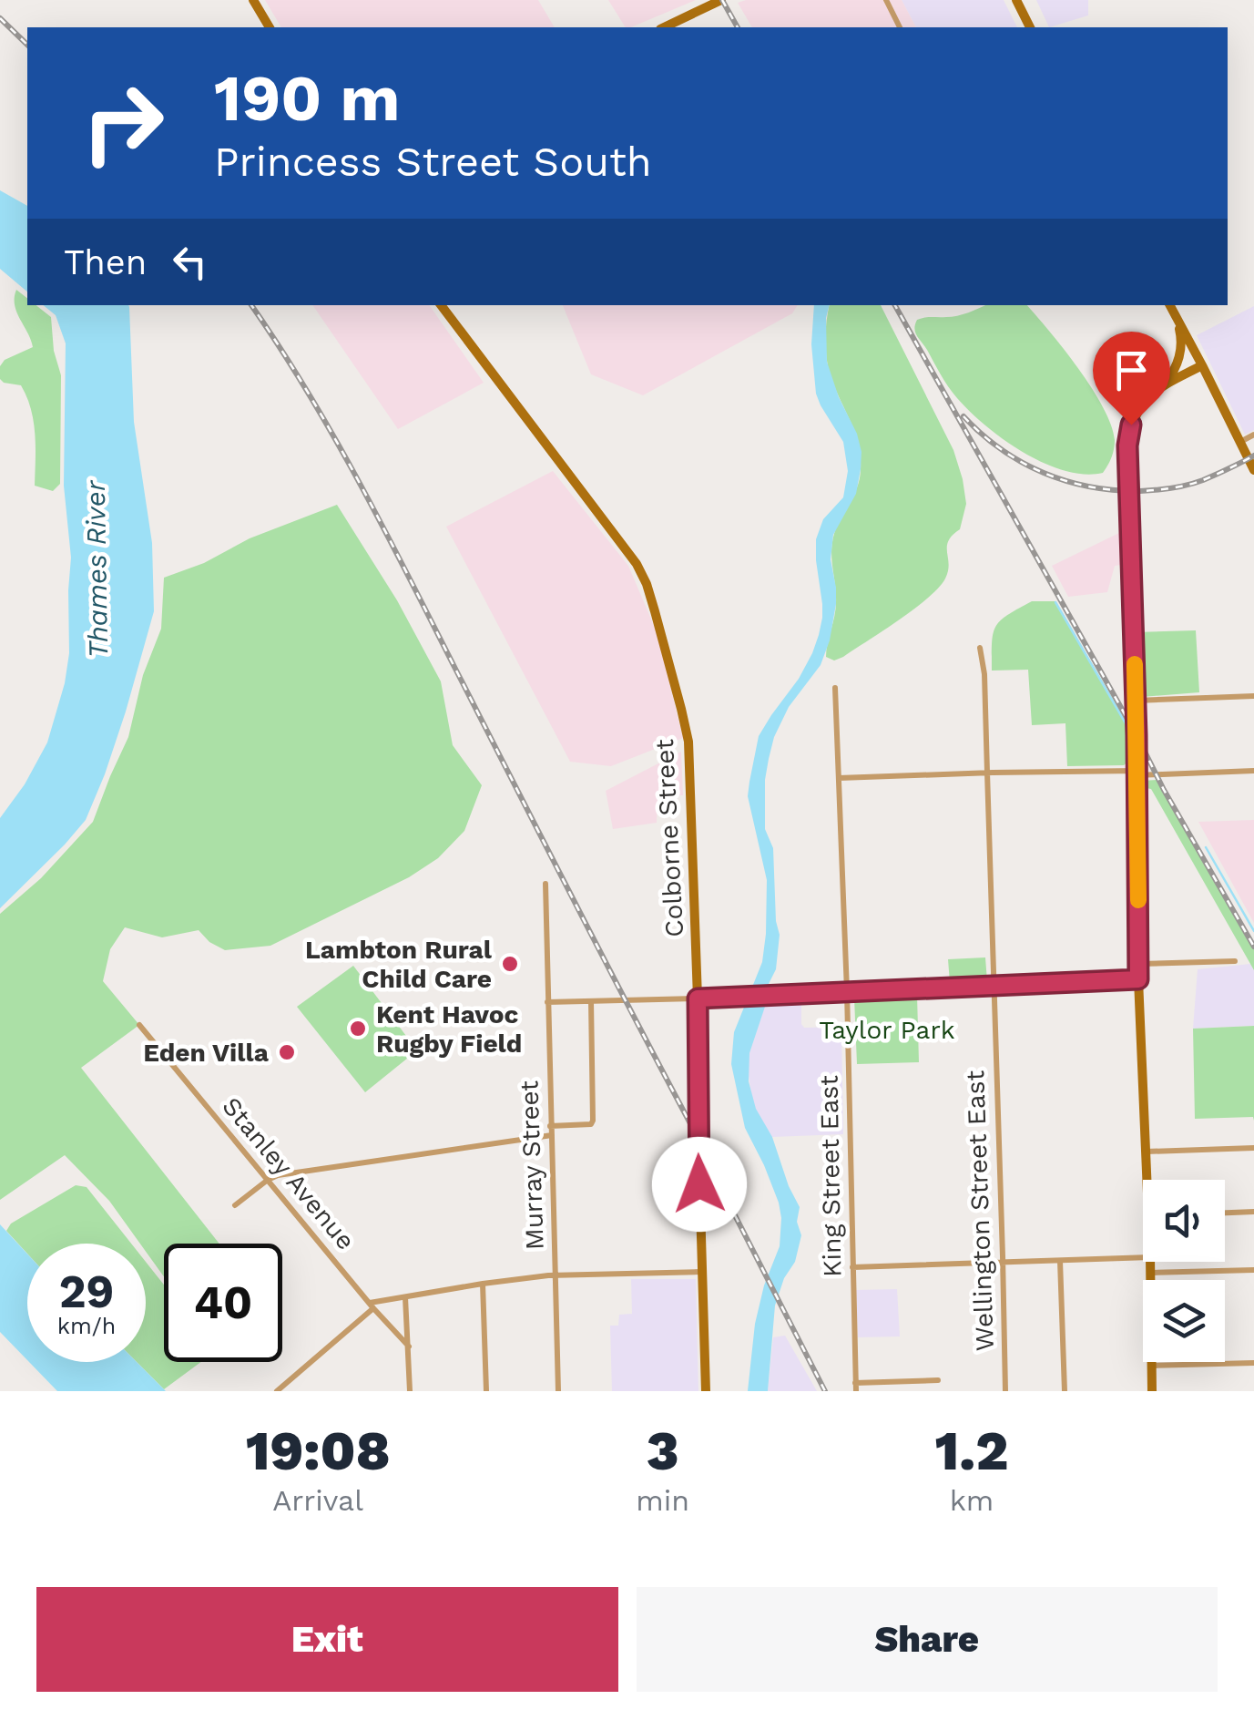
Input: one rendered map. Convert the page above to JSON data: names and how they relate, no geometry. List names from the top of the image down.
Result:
{
  "streets": {
    "street": [
      "Colborne Street",
      "Murray Street",
      "Stanley Avenue",
      "King Street East",
      "Wellington Street East"
    ]
  },
  "water": ["Thames River"],
  "parks": ["Taylor Park"],
  "places": ["Lambton Rural Child Care", "Kent Havoc Rugby Field", "Eden Villa"],
  "page": {
    "turn": ["190 m", "Princess Street South"],
    "then": "Then",
    "speed": "29 km/h",
    "limit": "40",
    "eta": [
      "19:08",
      "Arrival",
      "3",
      "min",
      "1.2",
      "km"
    ],
    "buttons": ["Exit", "Share"]
  }
}
